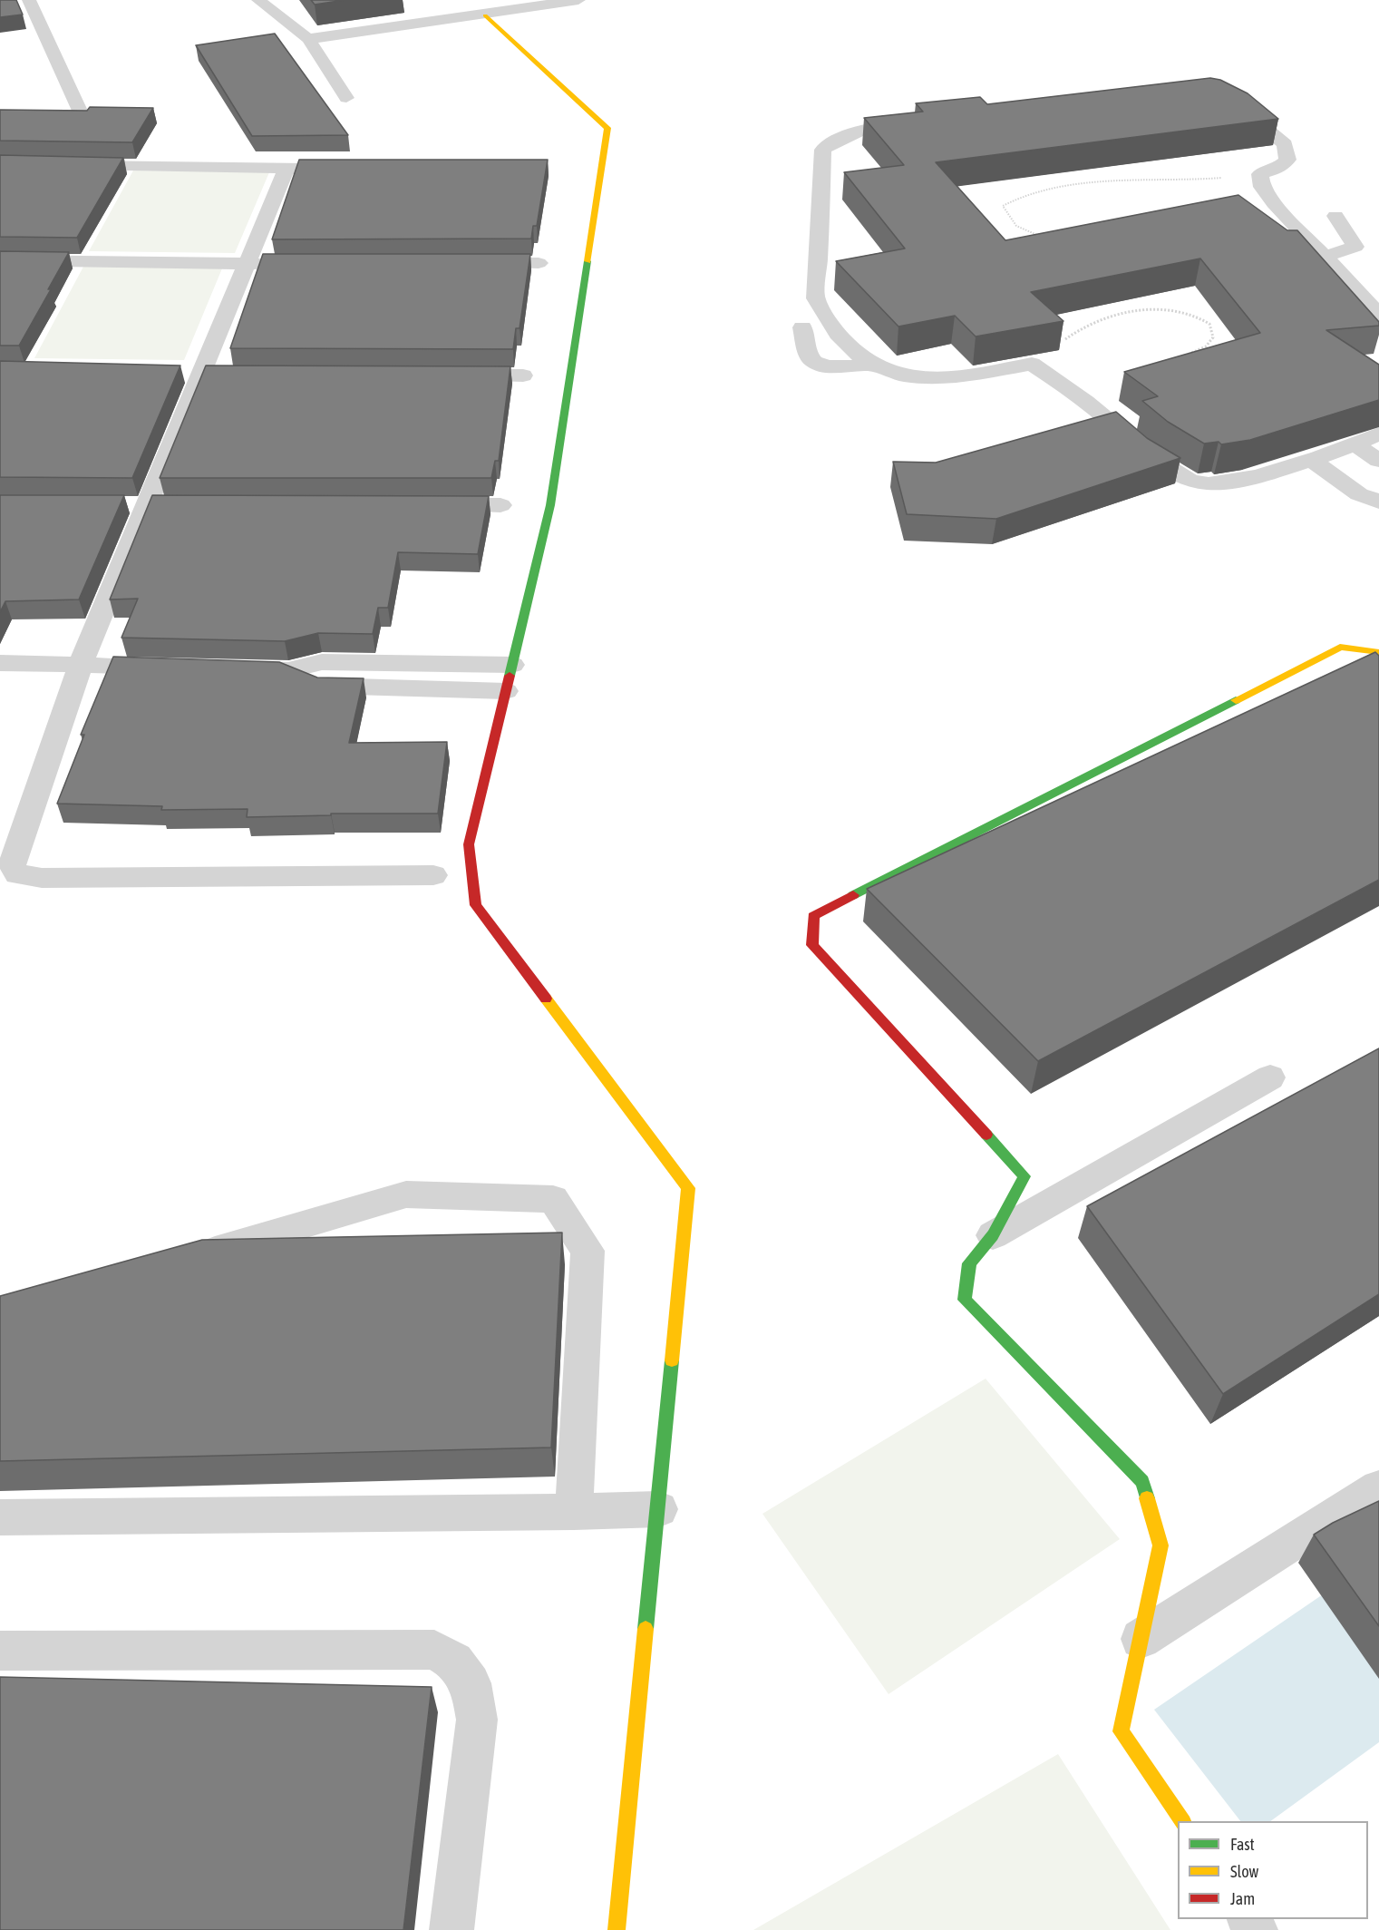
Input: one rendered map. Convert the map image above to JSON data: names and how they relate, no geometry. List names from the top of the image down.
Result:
{
  "legend": ["Fast", "Slow", "Jam"]
}
